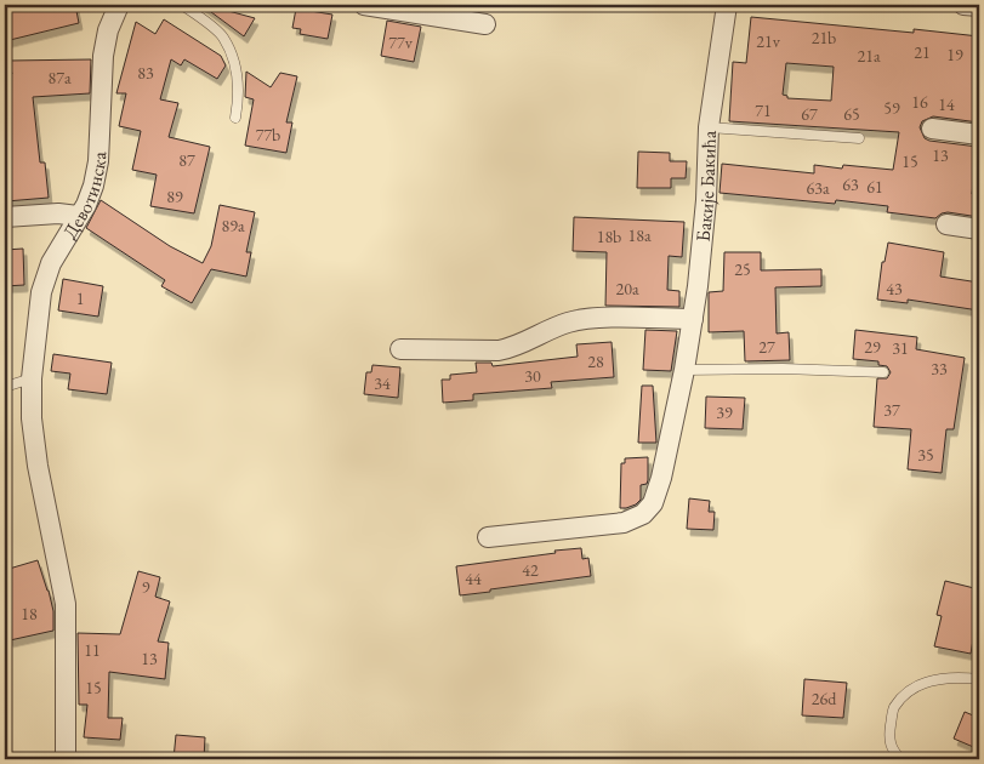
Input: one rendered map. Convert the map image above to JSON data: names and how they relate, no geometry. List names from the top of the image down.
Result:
{
  "streets": {
    "street": ["Бакије Бакића", "Девотинска"]
  },
  "house_numbers": [
    "21b",
    "21v",
    "77v",
    "21",
    "19",
    "21a",
    "83",
    "87a",
    "16",
    "14",
    "59",
    "71",
    "67",
    "65",
    "77b",
    "13",
    "87",
    "15",
    "63",
    "61",
    "63a",
    "89",
    "89a",
    "18a",
    "18b",
    "25",
    "20a",
    "43",
    "1",
    "27",
    "29",
    "31",
    "28",
    "33",
    "30",
    "34",
    "37",
    "39",
    "35",
    "42",
    "44",
    "9",
    "18",
    "11",
    "13",
    "15",
    "26d"
  ]
}
